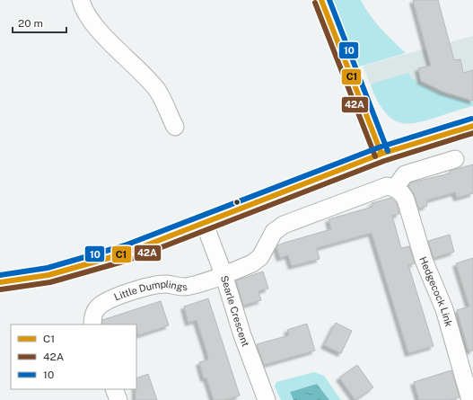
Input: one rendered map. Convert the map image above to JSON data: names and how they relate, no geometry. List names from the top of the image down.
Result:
{
  "streets": {
    "street": ["Hedgecock Link", "Little Dumplings", "Searle Crescent"]
  },
  "crossings": [
    ["Little Dumplings", "Searle Crescent"]
  ],
  "lines": ["transit line C1", "transit line 10", "transit line 42A"],
  "legend": ["C1", "42A", "10"],
  "scale_bar": "20 m"
}
